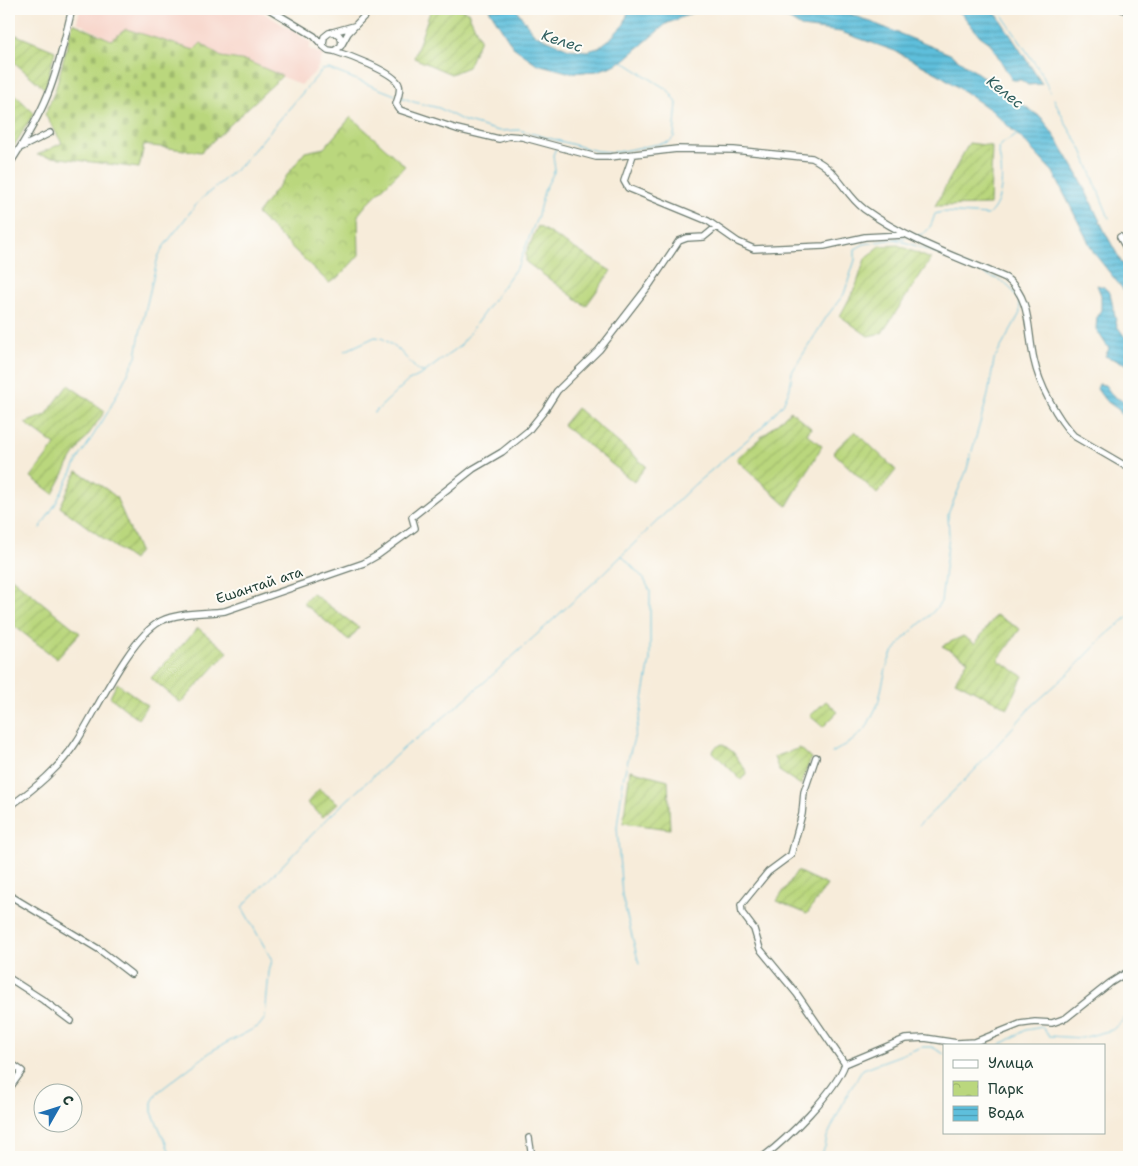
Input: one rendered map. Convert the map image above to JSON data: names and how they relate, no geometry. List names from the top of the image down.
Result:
{
  "streets": {
    "street": ["Ешантай ата"]
  },
  "water": ["Келес"],
  "legend": ["Улица", "Парк", "Вода"],
  "north": "top right"
}
